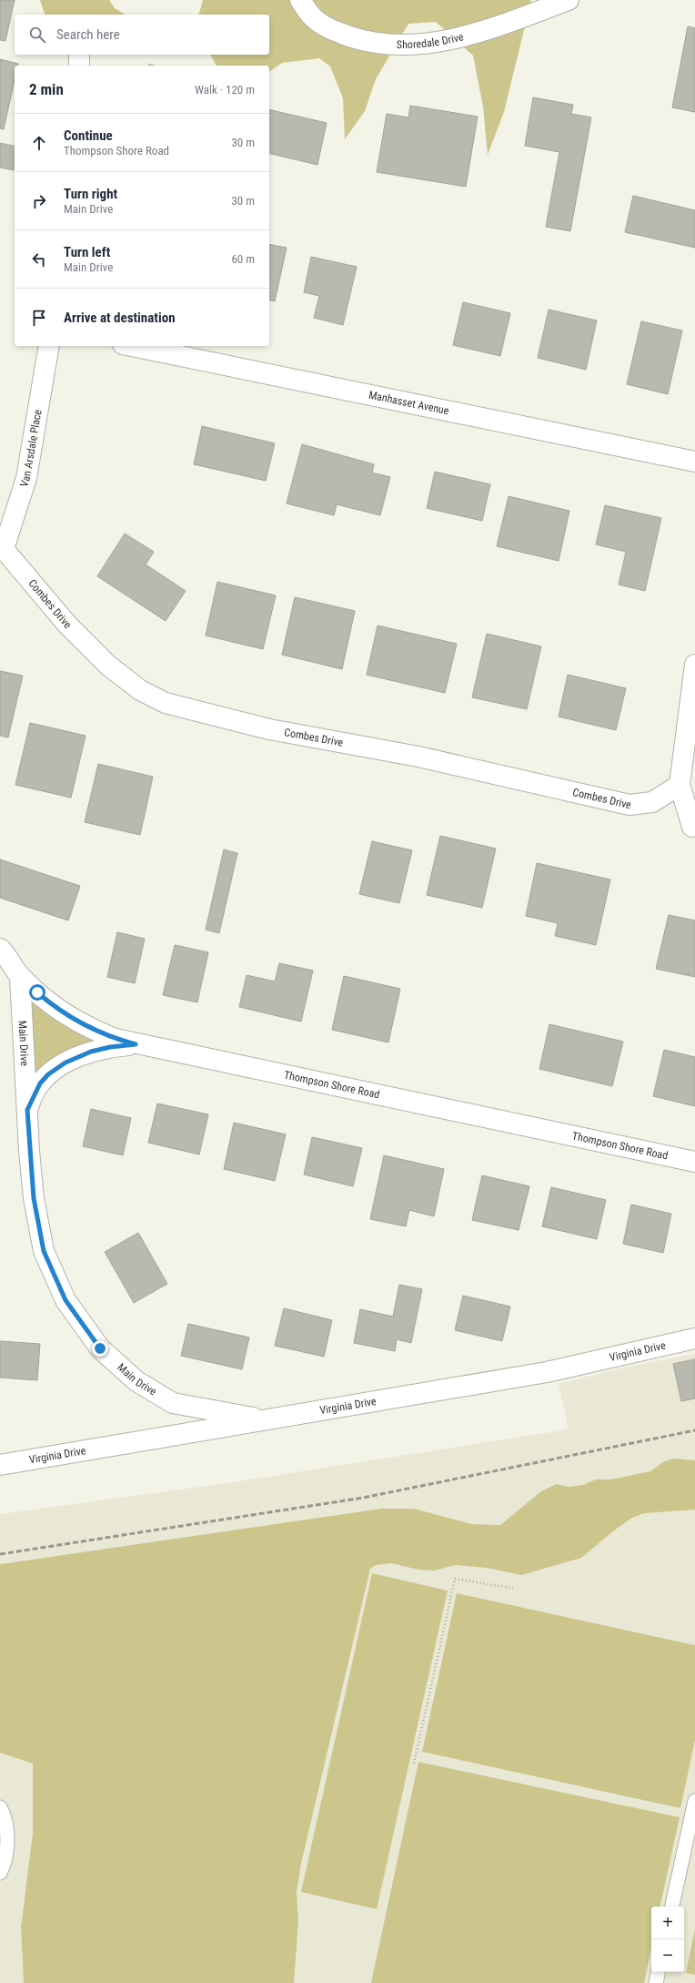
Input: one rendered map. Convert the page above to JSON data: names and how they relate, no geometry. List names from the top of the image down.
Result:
{
  "streets": {
    "street": [
      "Shoredale Drive",
      "Manhasset Avenue",
      "Van Arsdale Place",
      "Combes Drive",
      "Main Drive",
      "Thompson Shore Road",
      "Virginia Drive"
    ]
  },
  "crossings": [
    ["Van Arsdale Place", "Combes Drive"],
    ["Main Drive", "Thompson Shore Road"],
    ["Main Drive", "Virginia Drive"]
  ],
  "page": {
    "search": "Search here",
    "heading": ["2 min", "Walk · 120 m"],
    "list": [
      ["Continue", "Thompson Shore Road", "30 m"],
      ["Turn right", "Main Drive", "30 m"],
      ["Turn left", "Main Drive", "60 m"],
      "Arrive at destination"
    ],
    "map_buttons": ["+", "−"]
  }
}
